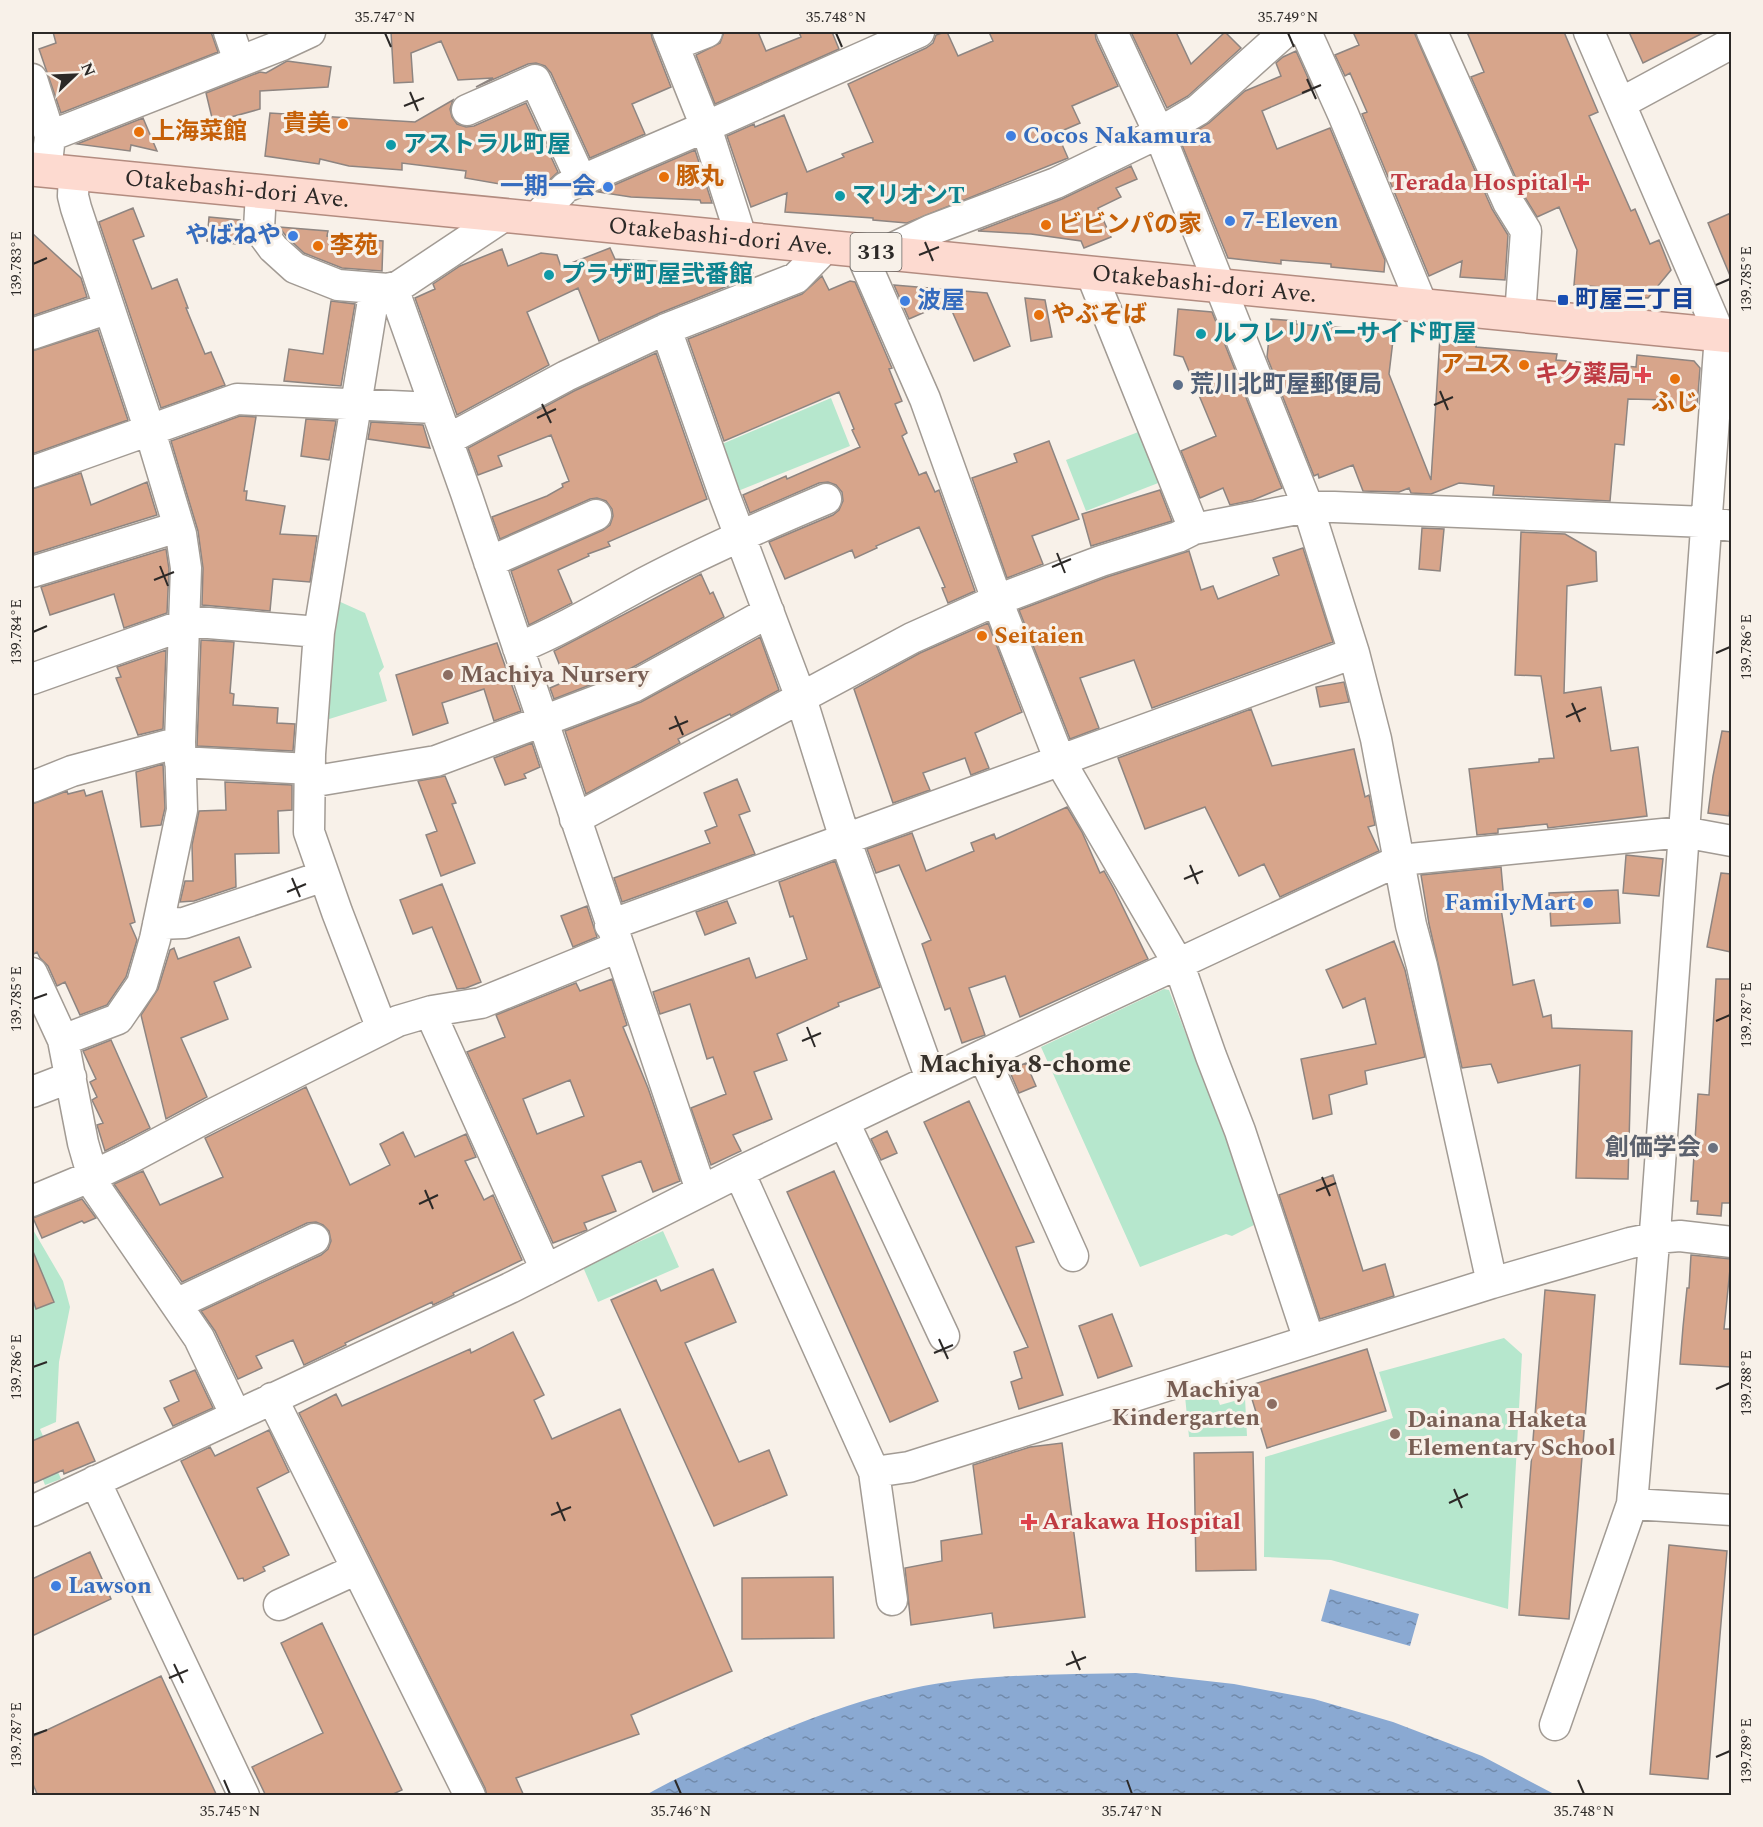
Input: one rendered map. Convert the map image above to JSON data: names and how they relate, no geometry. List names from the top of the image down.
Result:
{
  "streets": {
    "main road": ["Otakebashi-dori Ave.", "313"]
  },
  "districts": ["Machiya 8-chome"],
  "places": {
    "other": [
      "貴美",
      "上海菜館",
      "Cocos Nakamura",
      "アストラル町屋",
      "豚丸",
      "一期一会",
      "マリオンT",
      "7-Eleven",
      "ビビンパの家",
      "やばねや",
      "李苑",
      "プラザ町屋弐番館",
      "波屋",
      "やぶそば",
      "ルフレリバーサイド町屋",
      "アユス",
      "ふじ",
      "荒川北町屋郵便局",
      "Seitaien",
      "Machiya Nursery",
      "FamilyMart",
      "創価学会",
      "Machiya Kindergarten",
      "Dainana Haketa Elementary School",
      "Lawson"
    ],
    "health": ["Terada Hospital", "キク薬局", "Arakawa Hospital"],
    "transit": ["町屋三丁目"]
  },
  "north": "top right",
  "coordinates": [
    "35.747°N",
    "35.748°N",
    "35.749°N",
    "139.783°E",
    "139.785°E",
    "139.784°E",
    "139.786°E",
    "139.787°E",
    "139.788°E",
    "139.789°E",
    "35.745°N",
    "35.746°N"
  ]
}
